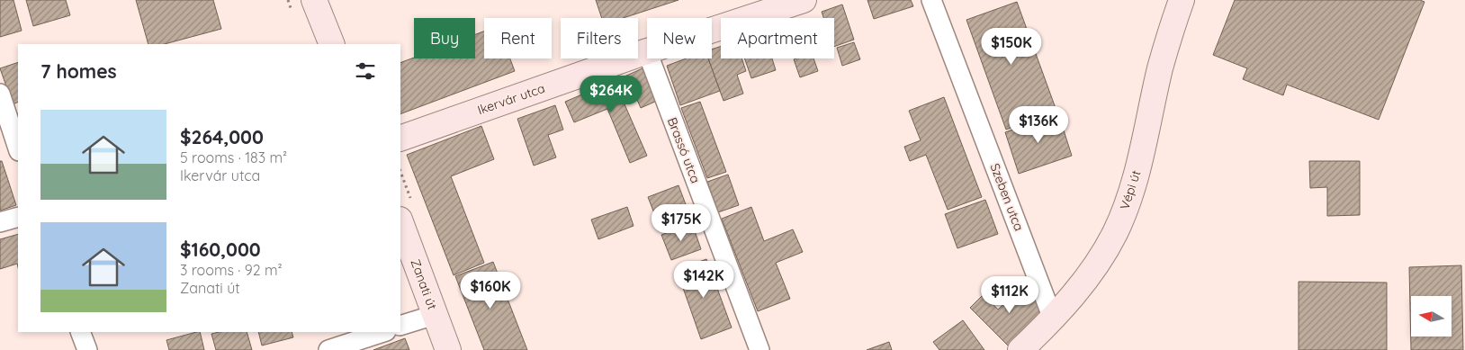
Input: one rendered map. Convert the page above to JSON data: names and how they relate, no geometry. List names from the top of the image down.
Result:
{
  "streets": {
    "street": [
      "Ikervár utca",
      "Brassó utca",
      "Vépi út",
      "Szeben utca",
      "Zanati út"
    ]
  },
  "crossings": [
    ["Vépi út", "Szeben utca"]
  ],
  "north": "left",
  "page": {
    "chip": [
      "Buy",
      "Rent",
      "Filters",
      "New",
      "Apartment"
    ],
    "price": [
      "$150K",
      "$264K",
      "$136K",
      "$175K",
      "$142K",
      "$160K",
      "$112K"
    ],
    "heading": "7 homes",
    "list": [
      {
        "name": "$264,000",
        "note": "5 rooms · 183 m² · Ikervár utca"
      },
      {
        "name": "$160,000",
        "note": "3 rooms · 92 m² · Zanati út"
      }
    ]
  }
}
